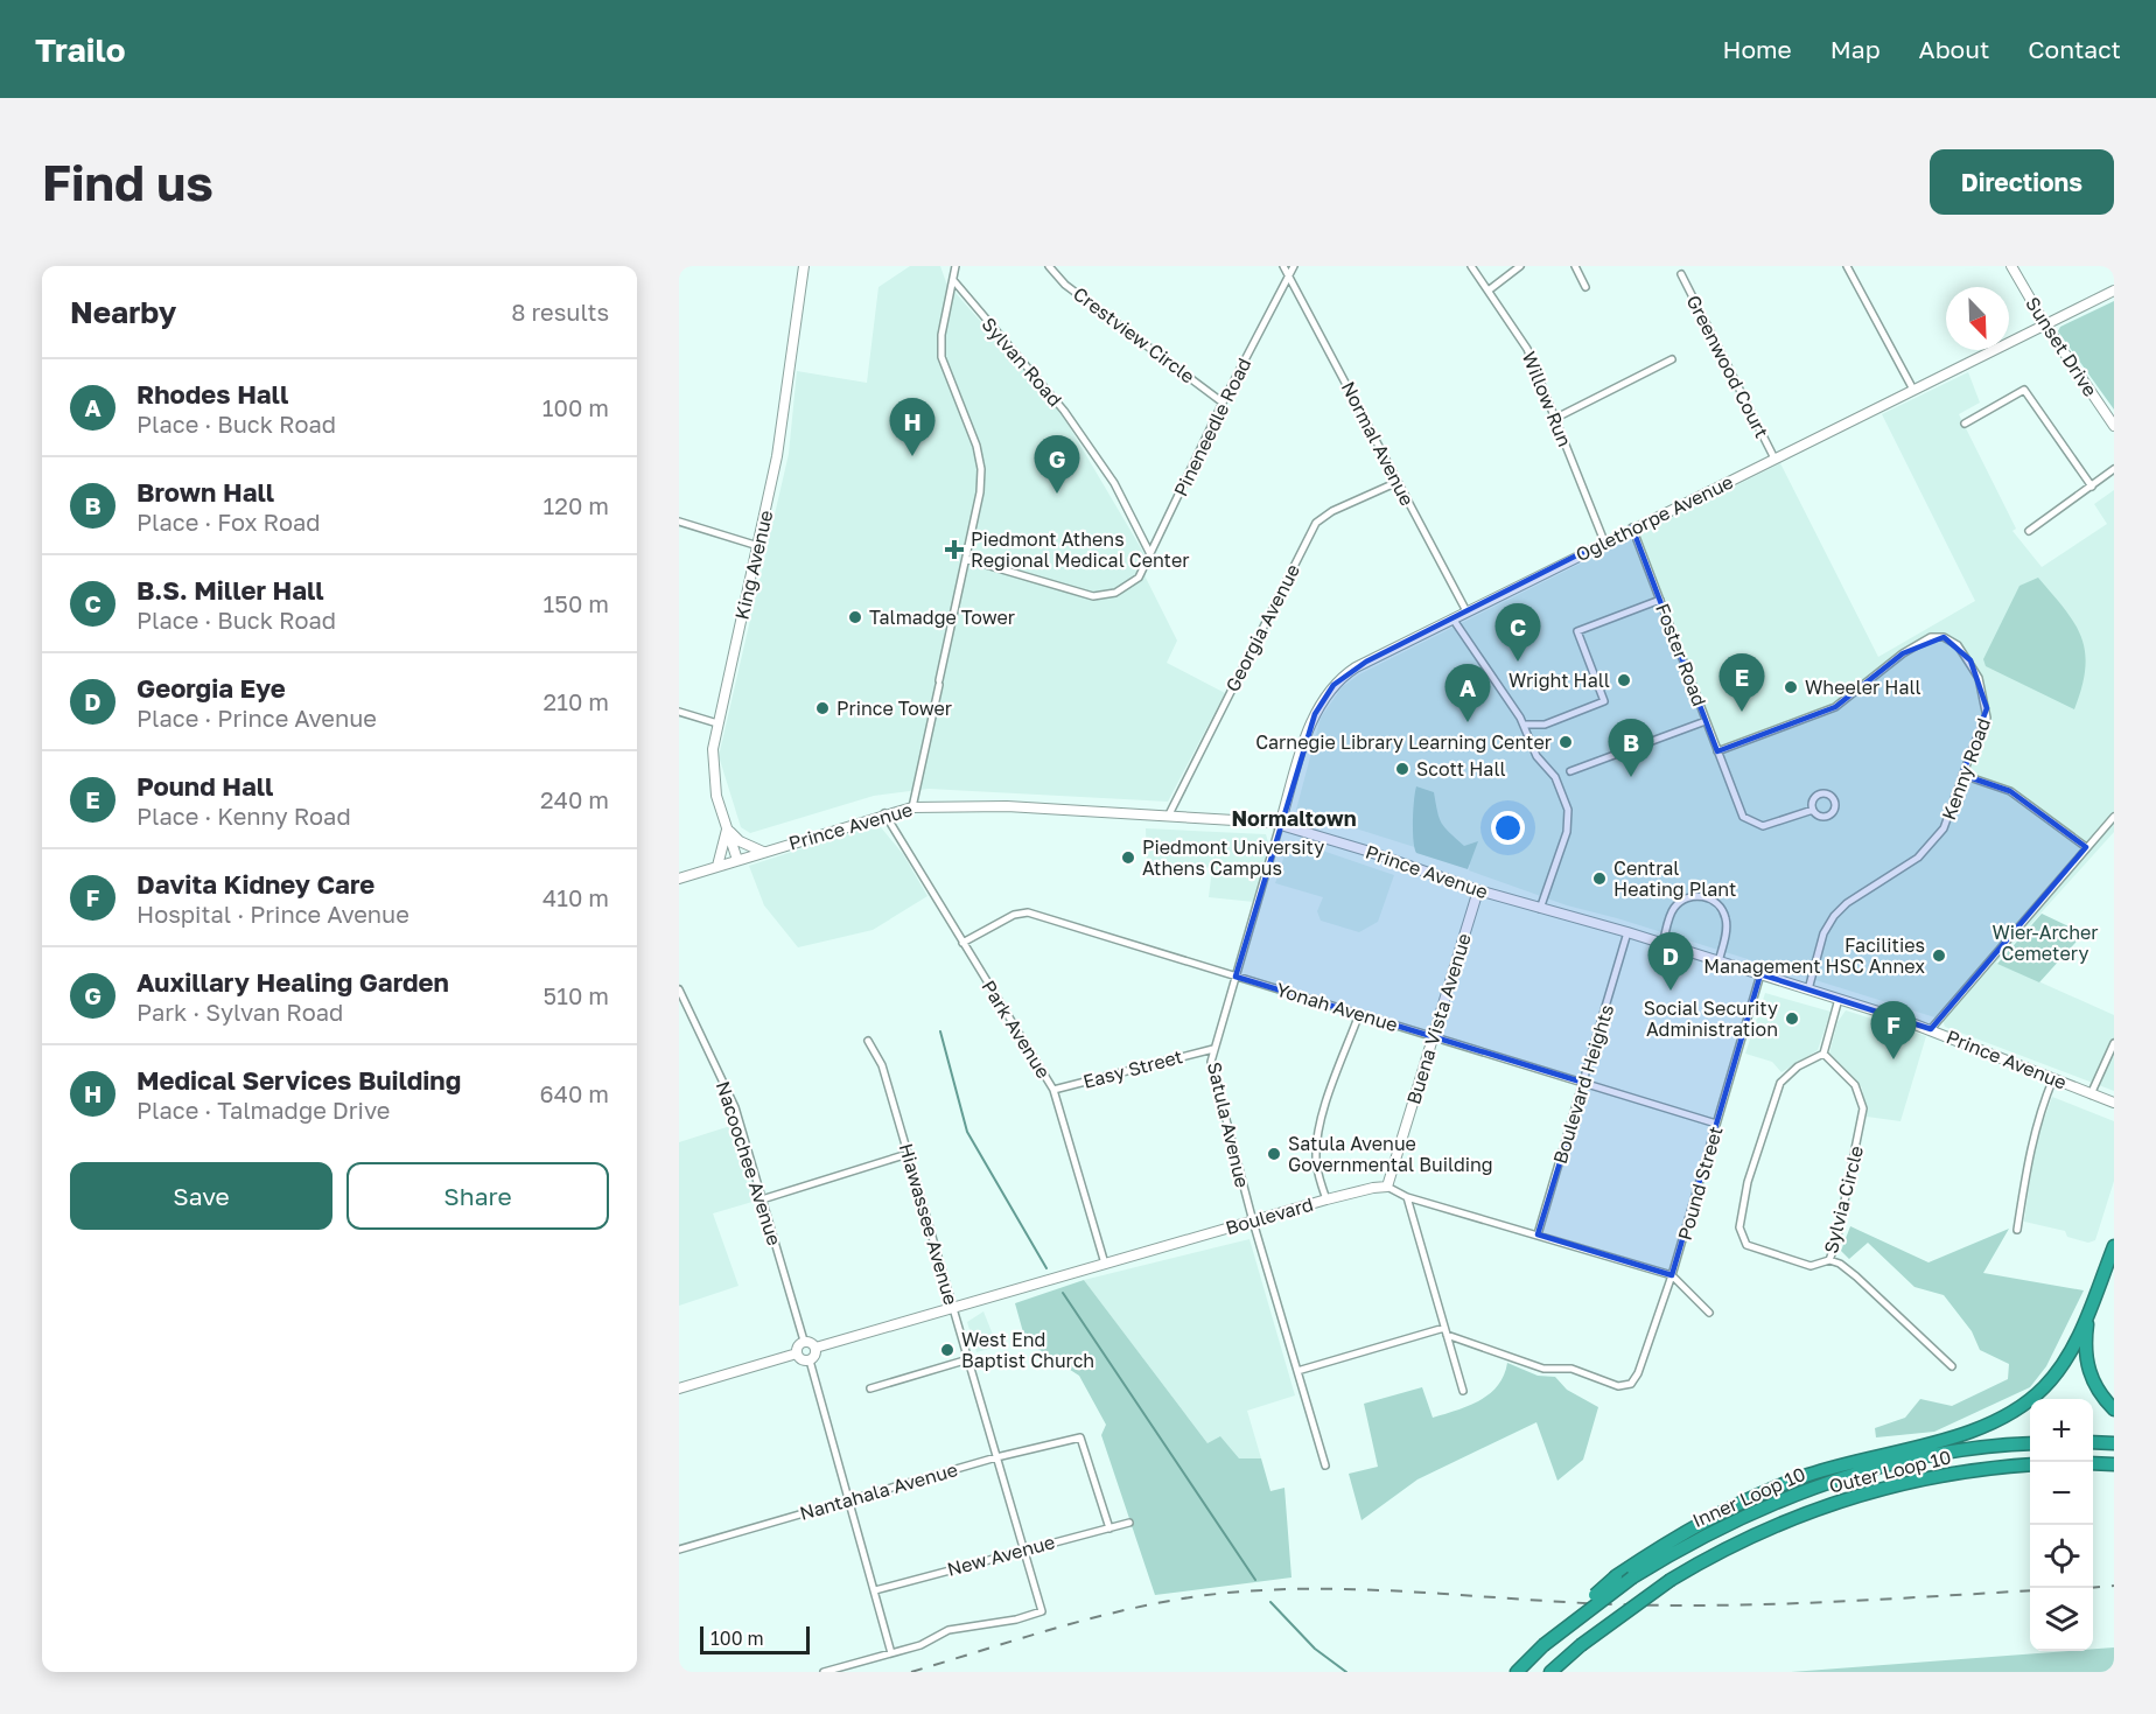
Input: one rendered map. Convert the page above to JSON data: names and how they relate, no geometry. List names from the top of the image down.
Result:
{
  "streets": {
    "highway": ["Outer Loop 10", "Inner Loop 10"],
    "main road": [
      "Sunset Drive",
      "Oglethorpe Avenue",
      "King Avenue",
      "Prince Avenue",
      "Buena Vista Avenue",
      "Boulevard"
    ],
    "street": [
      "Crestview Circle",
      "Sylvan Road",
      "Greenwood Court",
      "Willow Run",
      "Pineneedle Road",
      "Normal Avenue",
      "Georgia Avenue",
      "Foster Road",
      "Kenny Road",
      "Yonah Avenue",
      "Park Avenue",
      "Easy Street",
      "Boulevard Heights",
      "Satula Avenue",
      "Nacoochee Avenue",
      "Pound Street",
      "Sylvia Circle",
      "Hiawassee Avenue",
      "Nantahala Avenue",
      "New Avenue"
    ]
  },
  "crossings": [
    ["Crestview Circle", "Pineneedle Road"],
    ["Sunset Drive", "Oglethorpe Avenue"],
    ["Sylvan Road", "Pineneedle Road"],
    ["Greenwood Court", "Oglethorpe Avenue"],
    ["Willow Run", "Oglethorpe Avenue"],
    ["Pineneedle Road", "Normal Avenue"],
    ["Normal Avenue", "Oglethorpe Avenue"],
    ["Normal Avenue", "Georgia Avenue"],
    ["Oglethorpe Avenue", "Foster Road"],
    ["Oglethorpe Avenue", "Prince Avenue"],
    ["Oglethorpe Avenue", "Satula Avenue"],
    ["King Avenue", "Prince Avenue"],
    ["Georgia Avenue", "Prince Avenue"],
    ["Foster Road", "Kenny Road"],
    ["Kenny Road", "Prince Avenue"],
    ["Prince Avenue", "Buena Vista Avenue"],
    ["Prince Avenue", "Park Avenue"],
    ["Prince Avenue", "Boulevard Heights"],
    ["Prince Avenue", "Satula Avenue"],
    ["Prince Avenue", "Pound Street"],
    ["Yonah Avenue", "Buena Vista Avenue"],
    ["Yonah Avenue", "Park Avenue"],
    ["Yonah Avenue", "Boulevard Heights"],
    ["Yonah Avenue", "Satula Avenue"],
    ["Yonah Avenue", "Pound Street"],
    ["Buena Vista Avenue", "Boulevard"],
    ["Park Avenue", "Easy Street"],
    ["Park Avenue", "Boulevard"],
    ["Easy Street", "Satula Avenue"],
    ["Satula Avenue", "Boulevard"],
    ["Nacoochee Avenue", "Boulevard"],
    ["Boulevard", "Hiawassee Avenue"],
    ["Hiawassee Avenue", "Nantahala Avenue"],
    ["Hiawassee Avenue", "New Avenue"],
    ["Nantahala Avenue", "New Avenue"]
  ],
  "districts": ["Normaltown"],
  "parks": ["Wier-Archer Cemetery"],
  "places": {
    "health": ["Piedmont Athens Regional Medical Center"],
    "other": [
      "Talmadge Tower",
      "Wright Hall",
      "Wheeler Hall",
      "Prince Tower",
      "Carnegie Library Learning Center",
      "Scott Hall",
      "Piedmont University Athens Campus",
      "Central Heating Plant",
      "Facilities Management HSC Annex",
      "Social Security Administration",
      "Satula Avenue Governmental Building",
      "West End Baptist Church"
    ]
  },
  "scale_bar": "100 m",
  "north": "bottom right",
  "page": {
    "header": "Trailo",
    "nav": [
      "Home",
      "Map",
      "About",
      "Contact"
    ],
    "buttons": [
      "Directions",
      ["Save", "Share"]
    ],
    "title": "Find us",
    "heading": ["Nearby", "8 results"],
    "list": [
      {
        "mark": "A",
        "name": "Rhodes Hall",
        "note": "Place · Buck Road",
        "value": "100 m"
      },
      {
        "mark": "B",
        "name": "Brown Hall",
        "note": "Place · Fox Road",
        "value": "120 m"
      },
      {
        "mark": "C",
        "name": "B.S. Miller Hall",
        "note": "Place · Buck Road",
        "value": "150 m"
      },
      {
        "mark": "D",
        "name": "Georgia Eye",
        "note": "Place · Prince Avenue",
        "value": "210 m"
      },
      {
        "mark": "E",
        "name": "Pound Hall",
        "note": "Place · Kenny Road",
        "value": "240 m"
      },
      {
        "mark": "F",
        "name": "Davita Kidney Care",
        "note": "Hospital · Prince Avenue",
        "value": "410 m"
      },
      {
        "mark": "G",
        "name": "Auxillary Healing Garden",
        "note": "Park · Sylvan Road",
        "value": "510 m"
      },
      {
        "mark": "H",
        "name": "Medical Services Building",
        "note": "Place · Talmadge Drive",
        "value": "640 m"
      }
    ],
    "pins": [
      "H",
      "G",
      "C",
      "E",
      "A",
      "B",
      "D",
      "F"
    ],
    "map_buttons": ["+", "−"],
    "scale": "100 m"
  }
}
